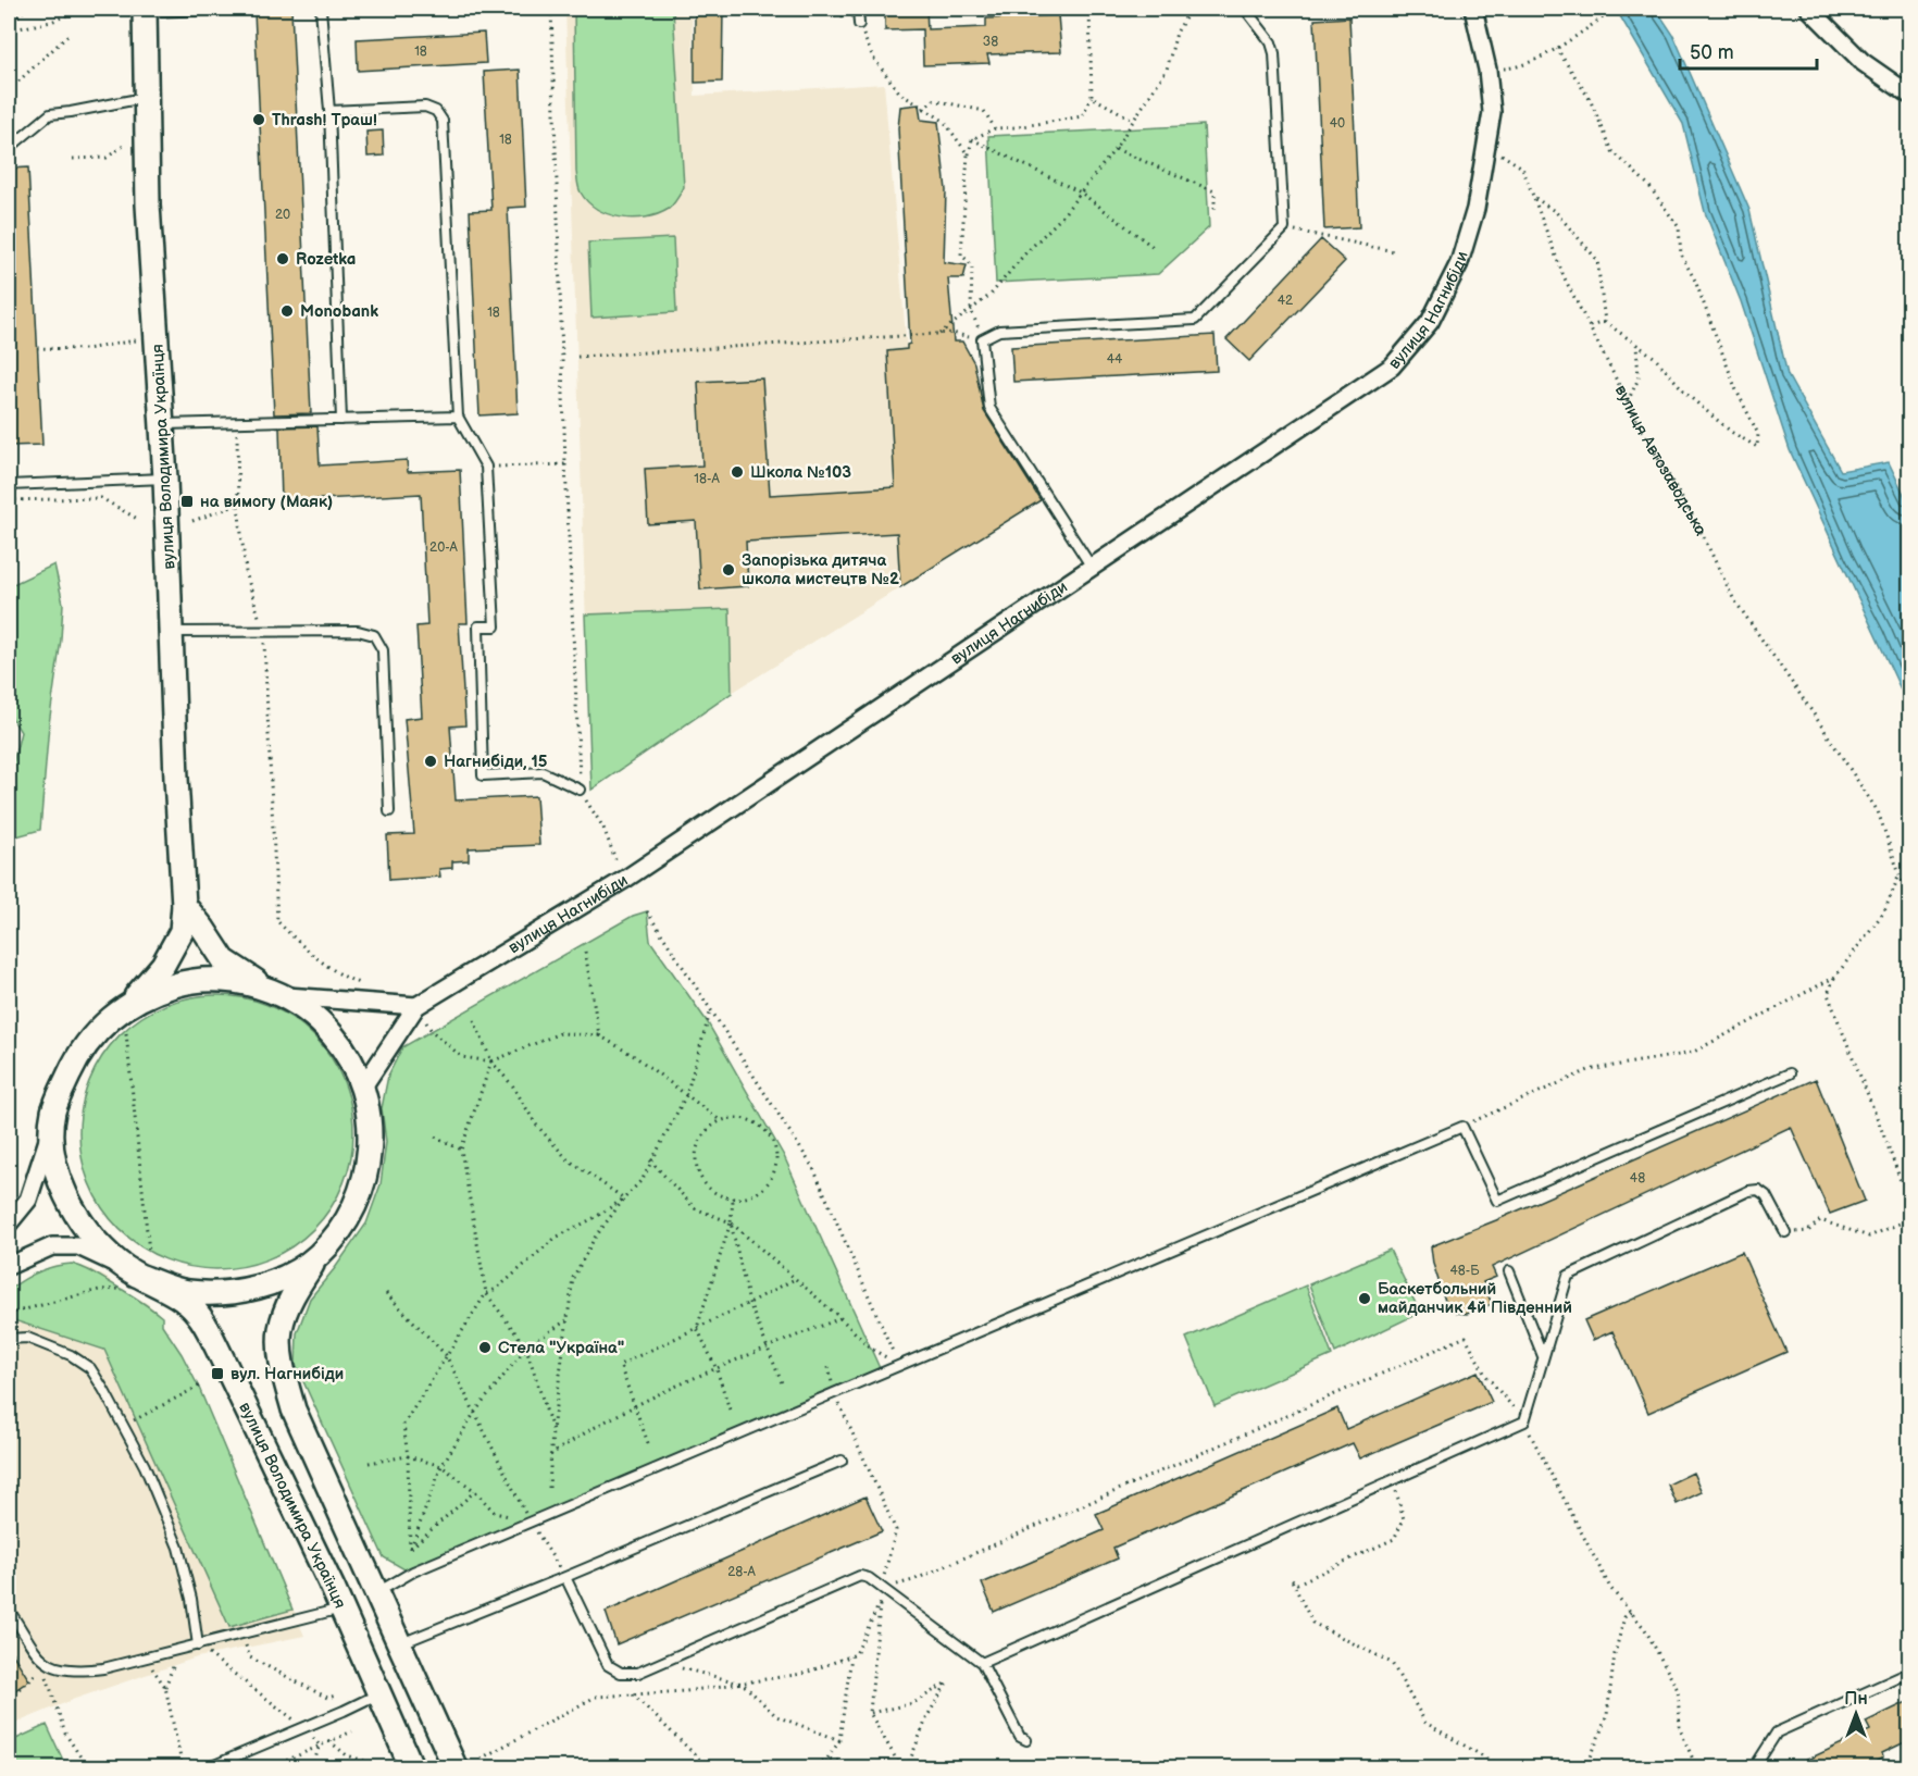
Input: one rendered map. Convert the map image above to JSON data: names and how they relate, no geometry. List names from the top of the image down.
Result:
{
  "streets": {
    "street": ["вулиця Нагнибіди", "вулиця Володимира Українця"],
    "path": ["вулиця Автозаводська"]
  },
  "crossings": [
    ["вулиця Нагнибіди", "вулиця Володимира Українця"],
    ["вулиця Нагнибіди", "вулиця Автозаводська"]
  ],
  "places": {
    "other": [
      "Thrash! Траш!",
      "Rozetka",
      "Monobank",
      "Школа №103",
      "Запорізька дитяча школа мистецтв №2",
      "Нагнибіди, 15",
      "Баскетбольний майданчик 4й Південний",
      "Стела \"Україна\""
    ],
    "transit": ["на вимогу (Маяк)", "вул. Нагнибіди"]
  },
  "house_numbers": [
    "38",
    "18",
    "40",
    "18",
    "20",
    "42",
    "18",
    "44",
    "18-А",
    "20-А",
    "48",
    "48-Б",
    "28-А"
  ],
  "scale_bar": "50 m",
  "north": "top"
}
